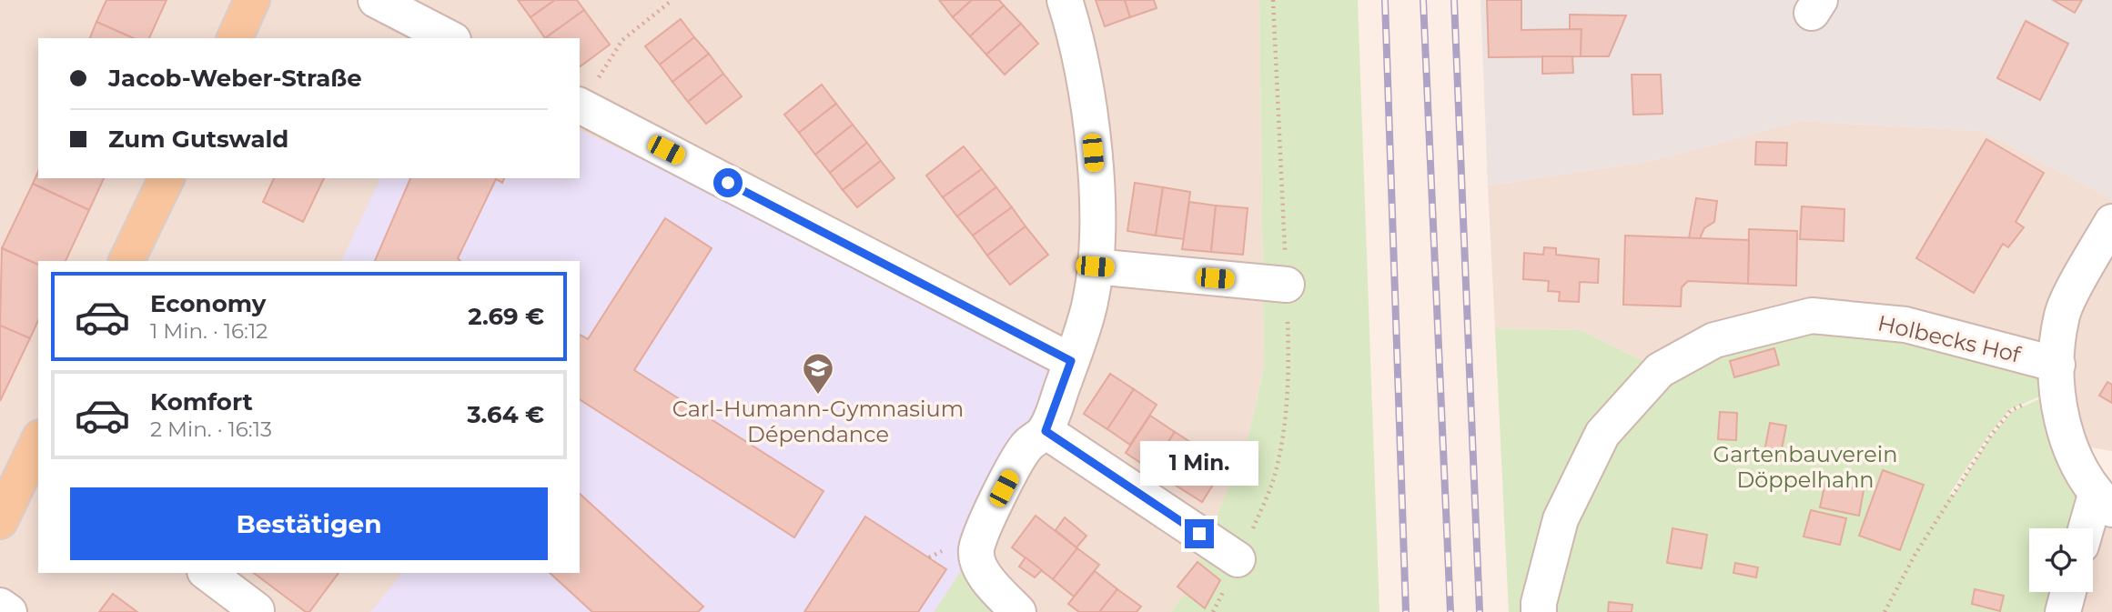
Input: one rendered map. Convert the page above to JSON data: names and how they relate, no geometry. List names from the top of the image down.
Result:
{
  "streets": {
    "street": ["Holbecks Hof"]
  },
  "parks": ["Gartenbauverein Döppelhahn"],
  "places": {
    "school or university": ["Carl-Humann-Gymnasium Dépendance"]
  },
  "page": {
    "banner": ["Jacob-Weber-Straße", "Zum Gutswald"],
    "list": [
      {
        "name": "Economy",
        "note": "1 Min. · 16:12",
        "value": "2.69 €"
      },
      {
        "name": "Komfort",
        "note": "2 Min. · 16:13",
        "value": "3.64 €"
      }
    ],
    "bubble": "1 Min.",
    "buttons": "Bestätigen"
  }
}
